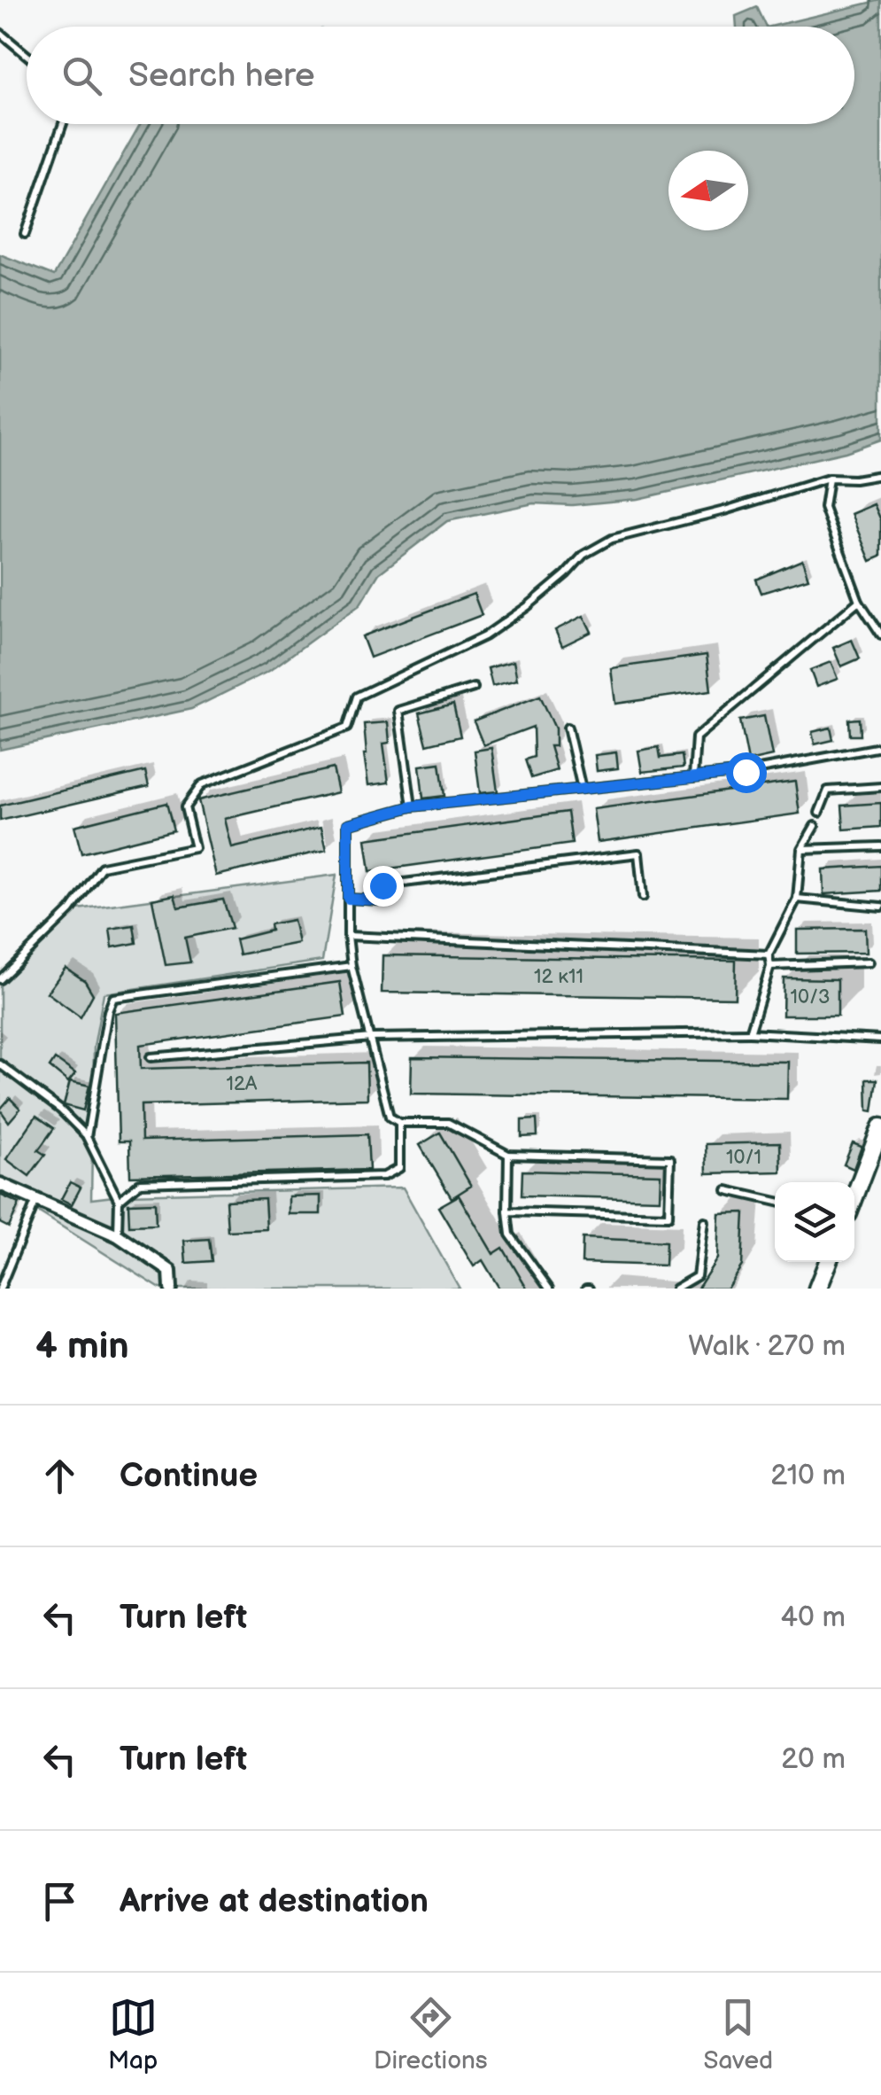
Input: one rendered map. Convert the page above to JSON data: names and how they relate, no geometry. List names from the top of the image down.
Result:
{
  "house_numbers": [
    "12 к11",
    "10/3",
    "12А",
    "10/1"
  ],
  "north": "left",
  "page": {
    "search": "Search here",
    "heading": ["4 min", "Walk · 270 m"],
    "list": [
      ["Continue", "210 m"],
      ["Turn left", "40 m"],
      ["Turn left", "20 m"],
      "Arrive at destination"
    ],
    "nav": ["Map", "Directions", "Saved"]
  }
}
